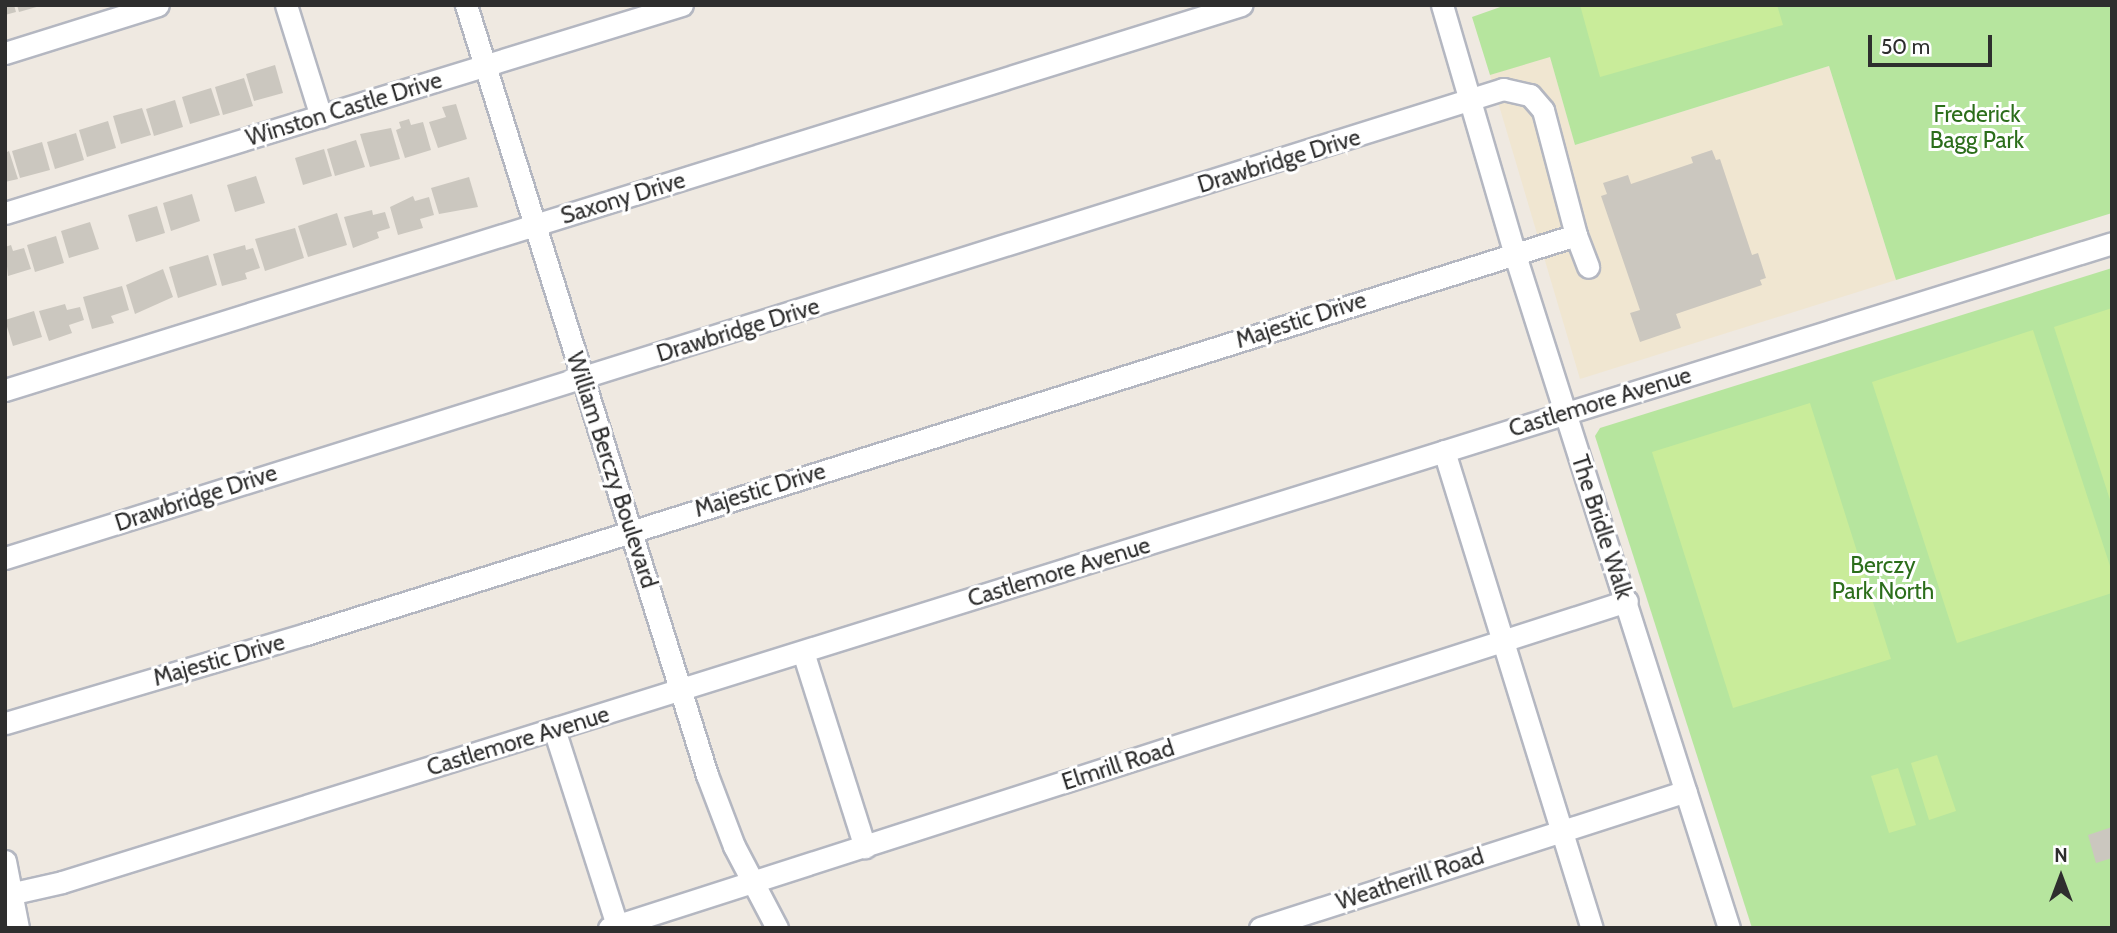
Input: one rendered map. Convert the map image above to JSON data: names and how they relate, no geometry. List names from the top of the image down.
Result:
{
  "streets": {
    "street": [
      "Winston Castle Drive",
      "Drawbridge Drive",
      "Saxony Drive",
      "Majestic Drive",
      "Castlemore Avenue",
      "William Berczy Boulevard",
      "The Bridle Walk",
      "Elmrill Road",
      "Weatherill Road"
    ]
  },
  "crossings": [
    ["Winston Castle Drive", "William Berczy Boulevard"],
    ["Drawbridge Drive", "Majestic Drive"],
    ["Drawbridge Drive", "William Berczy Boulevard"],
    ["Drawbridge Drive", "The Bridle Walk"],
    ["Saxony Drive", "William Berczy Boulevard"],
    ["Majestic Drive", "William Berczy Boulevard"],
    ["Majestic Drive", "The Bridle Walk"],
    ["Castlemore Avenue", "William Berczy Boulevard"],
    ["Castlemore Avenue", "The Bridle Walk"],
    ["William Berczy Boulevard", "Elmrill Road"],
    ["The Bridle Walk", "Elmrill Road"],
    ["The Bridle Walk", "Weatherill Road"]
  ],
  "parks": ["Frederick Bagg Park", "Berczy Park North"],
  "scale_bar": "50 m",
  "north": "top"
}
